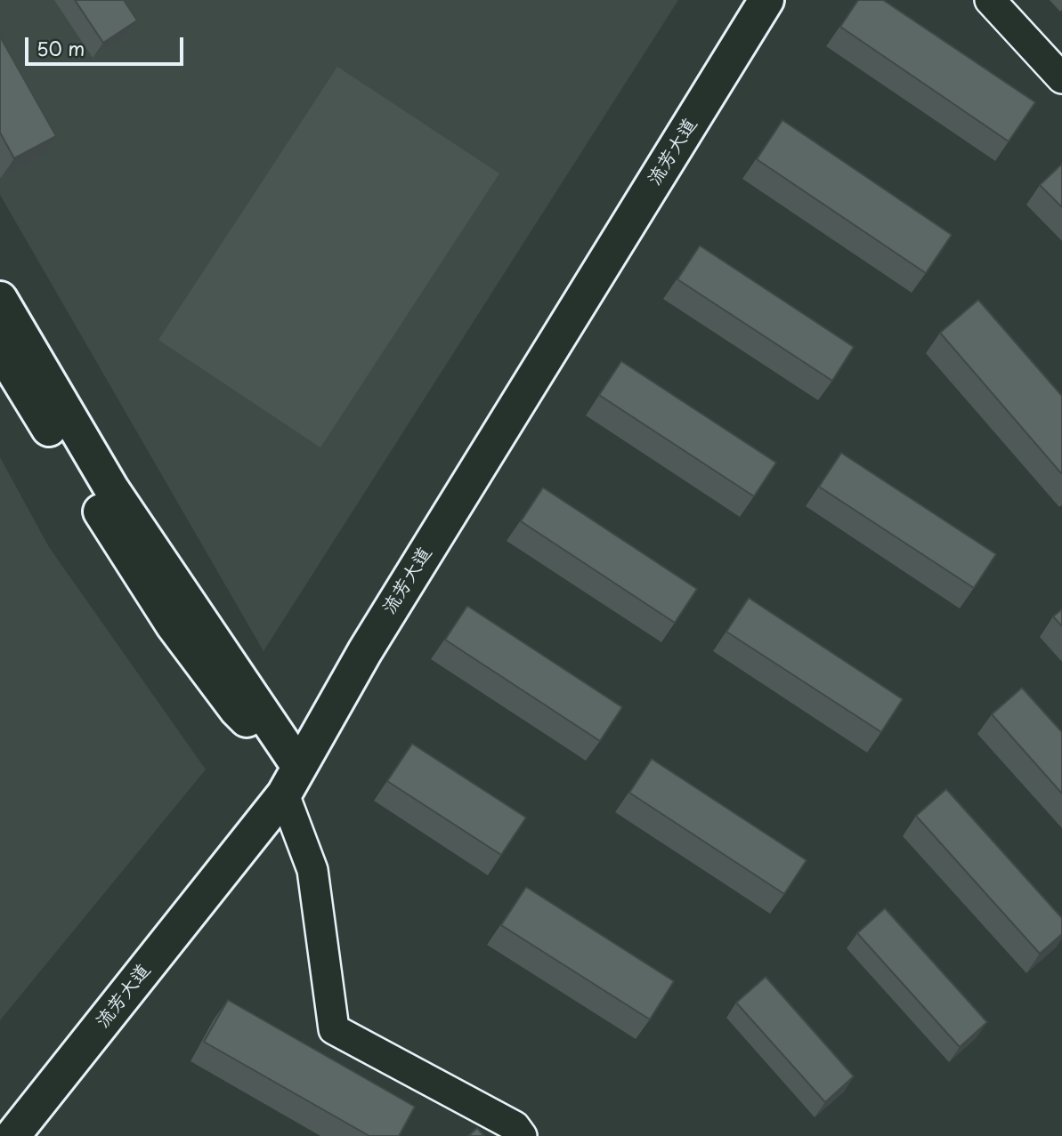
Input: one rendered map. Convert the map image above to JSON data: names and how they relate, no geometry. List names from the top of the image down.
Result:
{
  "streets": {
    "main road": ["流芳大道"]
  },
  "scale_bar": "50 m"
}
